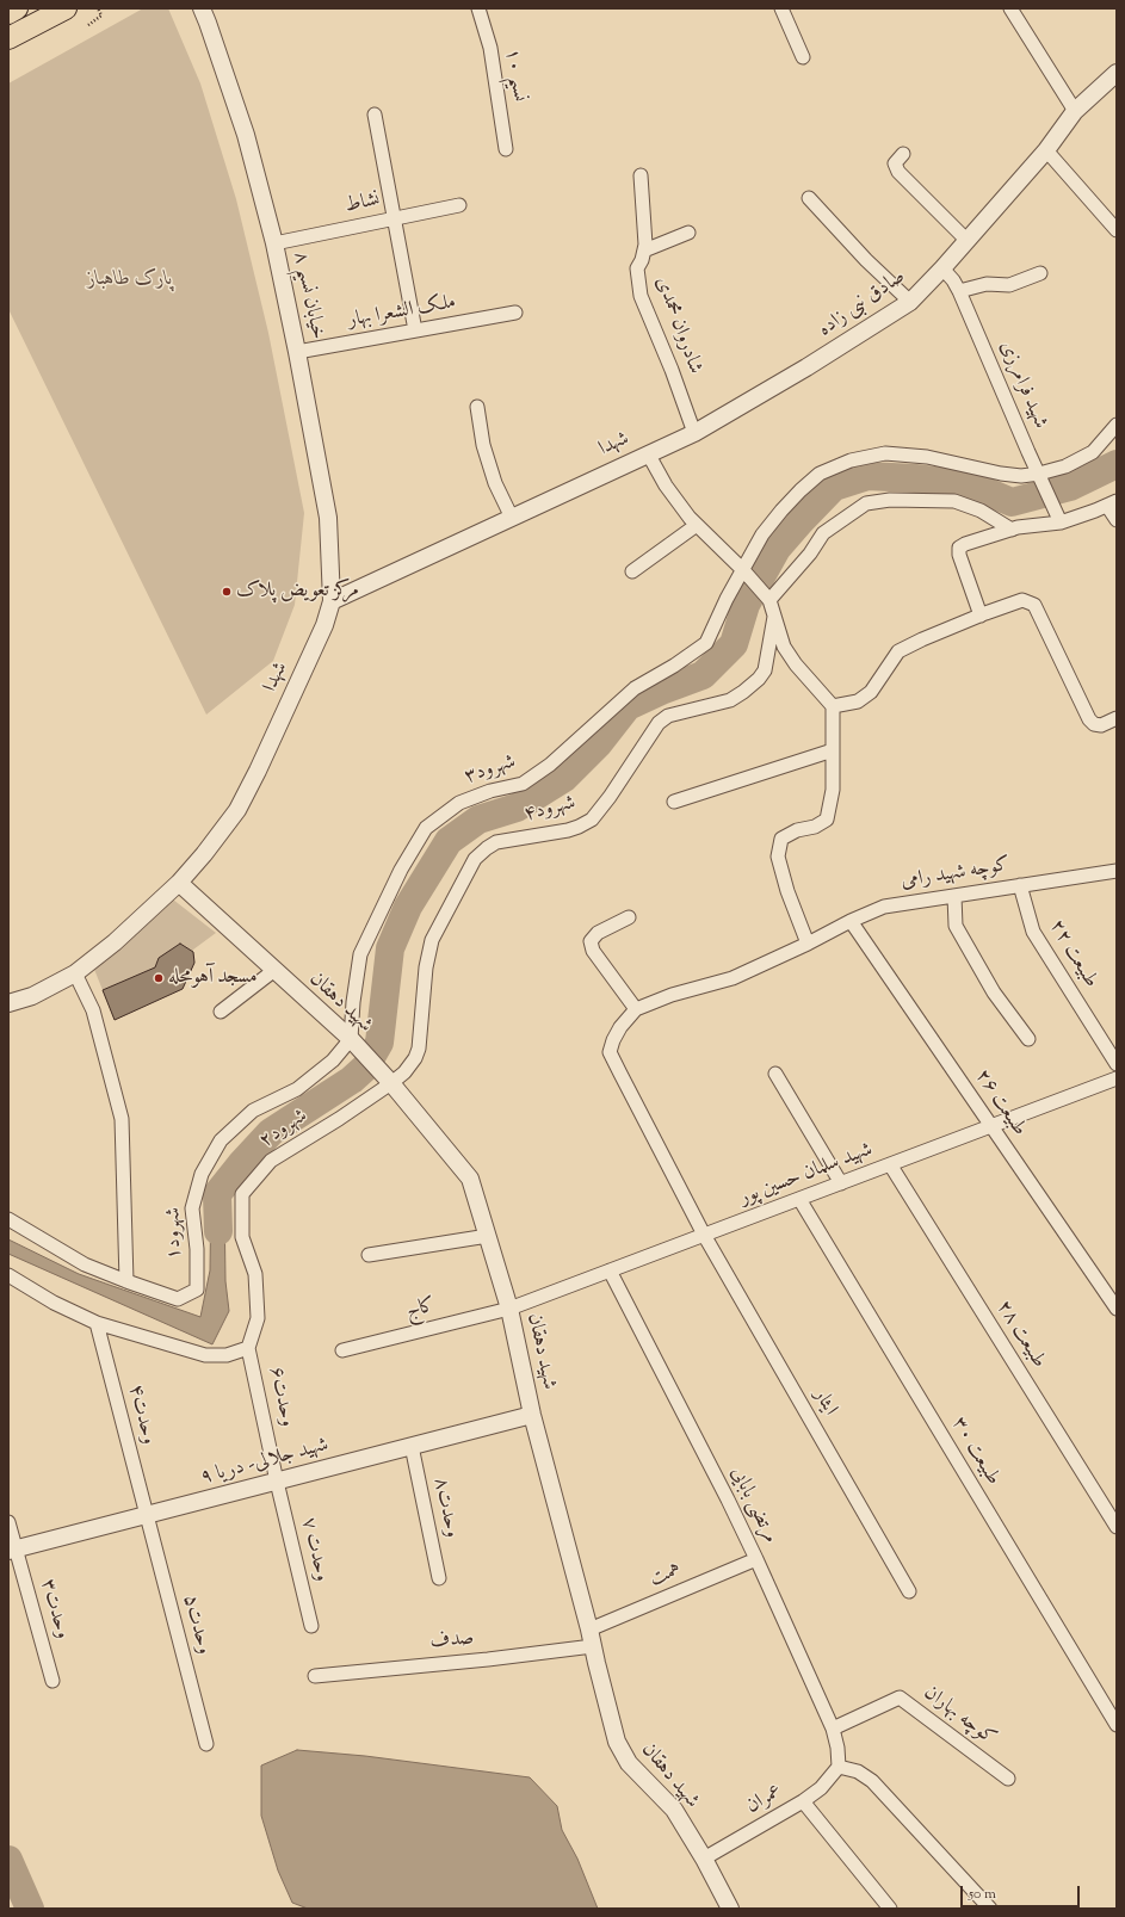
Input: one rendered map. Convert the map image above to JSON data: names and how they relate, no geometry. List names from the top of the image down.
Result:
{
  "streets": {
    "street": [
      "نسیم ۱۰",
      "نشاط",
      "خیابان نسیم ۸",
      "صادق نبی زاده",
      "ملک الشعرا بهار",
      "شادروان محمدی",
      "شهید فرامرزی",
      "شهدا",
      "شهرود۳",
      "شهرود۴",
      "کوچه شهید رامی",
      "طبیعت ۲۲",
      "شهید دهقان",
      "طبیعت ۲۶",
      "شهرود۲",
      "شهید سلمان حسین پور",
      "شهرود۱",
      "کاج",
      "طبیعت ۲۸",
      "وحدت۶",
      "ایثار",
      "وحدت۴",
      "طبیعت ۳۰",
      "شهید جلالی- دریا ۹",
      "مرتضی بابایی",
      "وحدت۸",
      "وحدت ۷",
      "همت",
      "وحدت۳",
      "وحدت۵",
      "صدف",
      "کوچه بهاران",
      "عمران"
    ]
  },
  "crossings": [
    ["نشاط", "خیابان نسیم ۸"],
    ["خیابان نسیم ۸", "ملک الشعرا بهار"],
    ["خیابان نسیم ۸", "شهدا"],
    ["صادق نبی زاده", "شادروان محمدی"],
    ["صادق نبی زاده", "شهید فرامرزی"],
    ["صادق نبی زاده", "شهدا"],
    ["شهید فرامرزی", "شهرود۳"],
    ["شهدا", "شهید دهقان"],
    ["شهرود۳", "شهید دهقان"],
    ["شهرود۳", "شهرود۱"],
    ["شهرود۴", "شهید دهقان"],
    ["شهرود۴", "شهرود۲"],
    ["کوچه شهید رامی", "طبیعت ۲۲"],
    ["کوچه شهید رامی", "طبیعت ۲۶"],
    ["کوچه شهید رامی", "ایثار"],
    ["شهید دهقان", "شهرود۲"],
    ["شهید دهقان", "شهید سلمان حسین پور"],
    ["شهید دهقان", "شهرود۱"],
    ["شهید دهقان", "کاج"],
    ["شهید دهقان", "شهید جلالی- دریا ۹"],
    ["شهید دهقان", "همت"],
    ["شهید دهقان", "صدف"],
    ["شهید دهقان", "عمران"],
    ["طبیعت ۲۶", "شهید سلمان حسین پور"],
    ["شهرود۲", "وحدت۶"],
    ["شهید سلمان حسین پور", "کاج"],
    ["شهید سلمان حسین پور", "طبیعت ۲۸"],
    ["شهید سلمان حسین پور", "ایثار"],
    ["شهید سلمان حسین پور", "طبیعت ۳۰"],
    ["شهید سلمان حسین پور", "مرتضی بابایی"],
    ["وحدت۶", "شهید جلالی- دریا ۹"],
    ["وحدت۶", "وحدت ۷"],
    ["وحدت۴", "شهید جلالی- دریا ۹"],
    ["وحدت۴", "وحدت۵"],
    ["شهید جلالی- دریا ۹", "وحدت۸"],
    ["شهید جلالی- دریا ۹", "وحدت ۷"],
    ["شهید جلالی- دریا ۹", "وحدت۳"],
    ["شهید جلالی- دریا ۹", "وحدت۵"],
    ["مرتضی بابایی", "همت"],
    ["مرتضی بابایی", "کوچه بهاران"],
    ["مرتضی بابایی", "عمران"],
    ["همت", "صدف"]
  ],
  "parks": ["پارک طاهباز"],
  "places": ["مرکز تعویض پلاک", "مسجد آهومحله"],
  "scale_bar": "50 m"
}
